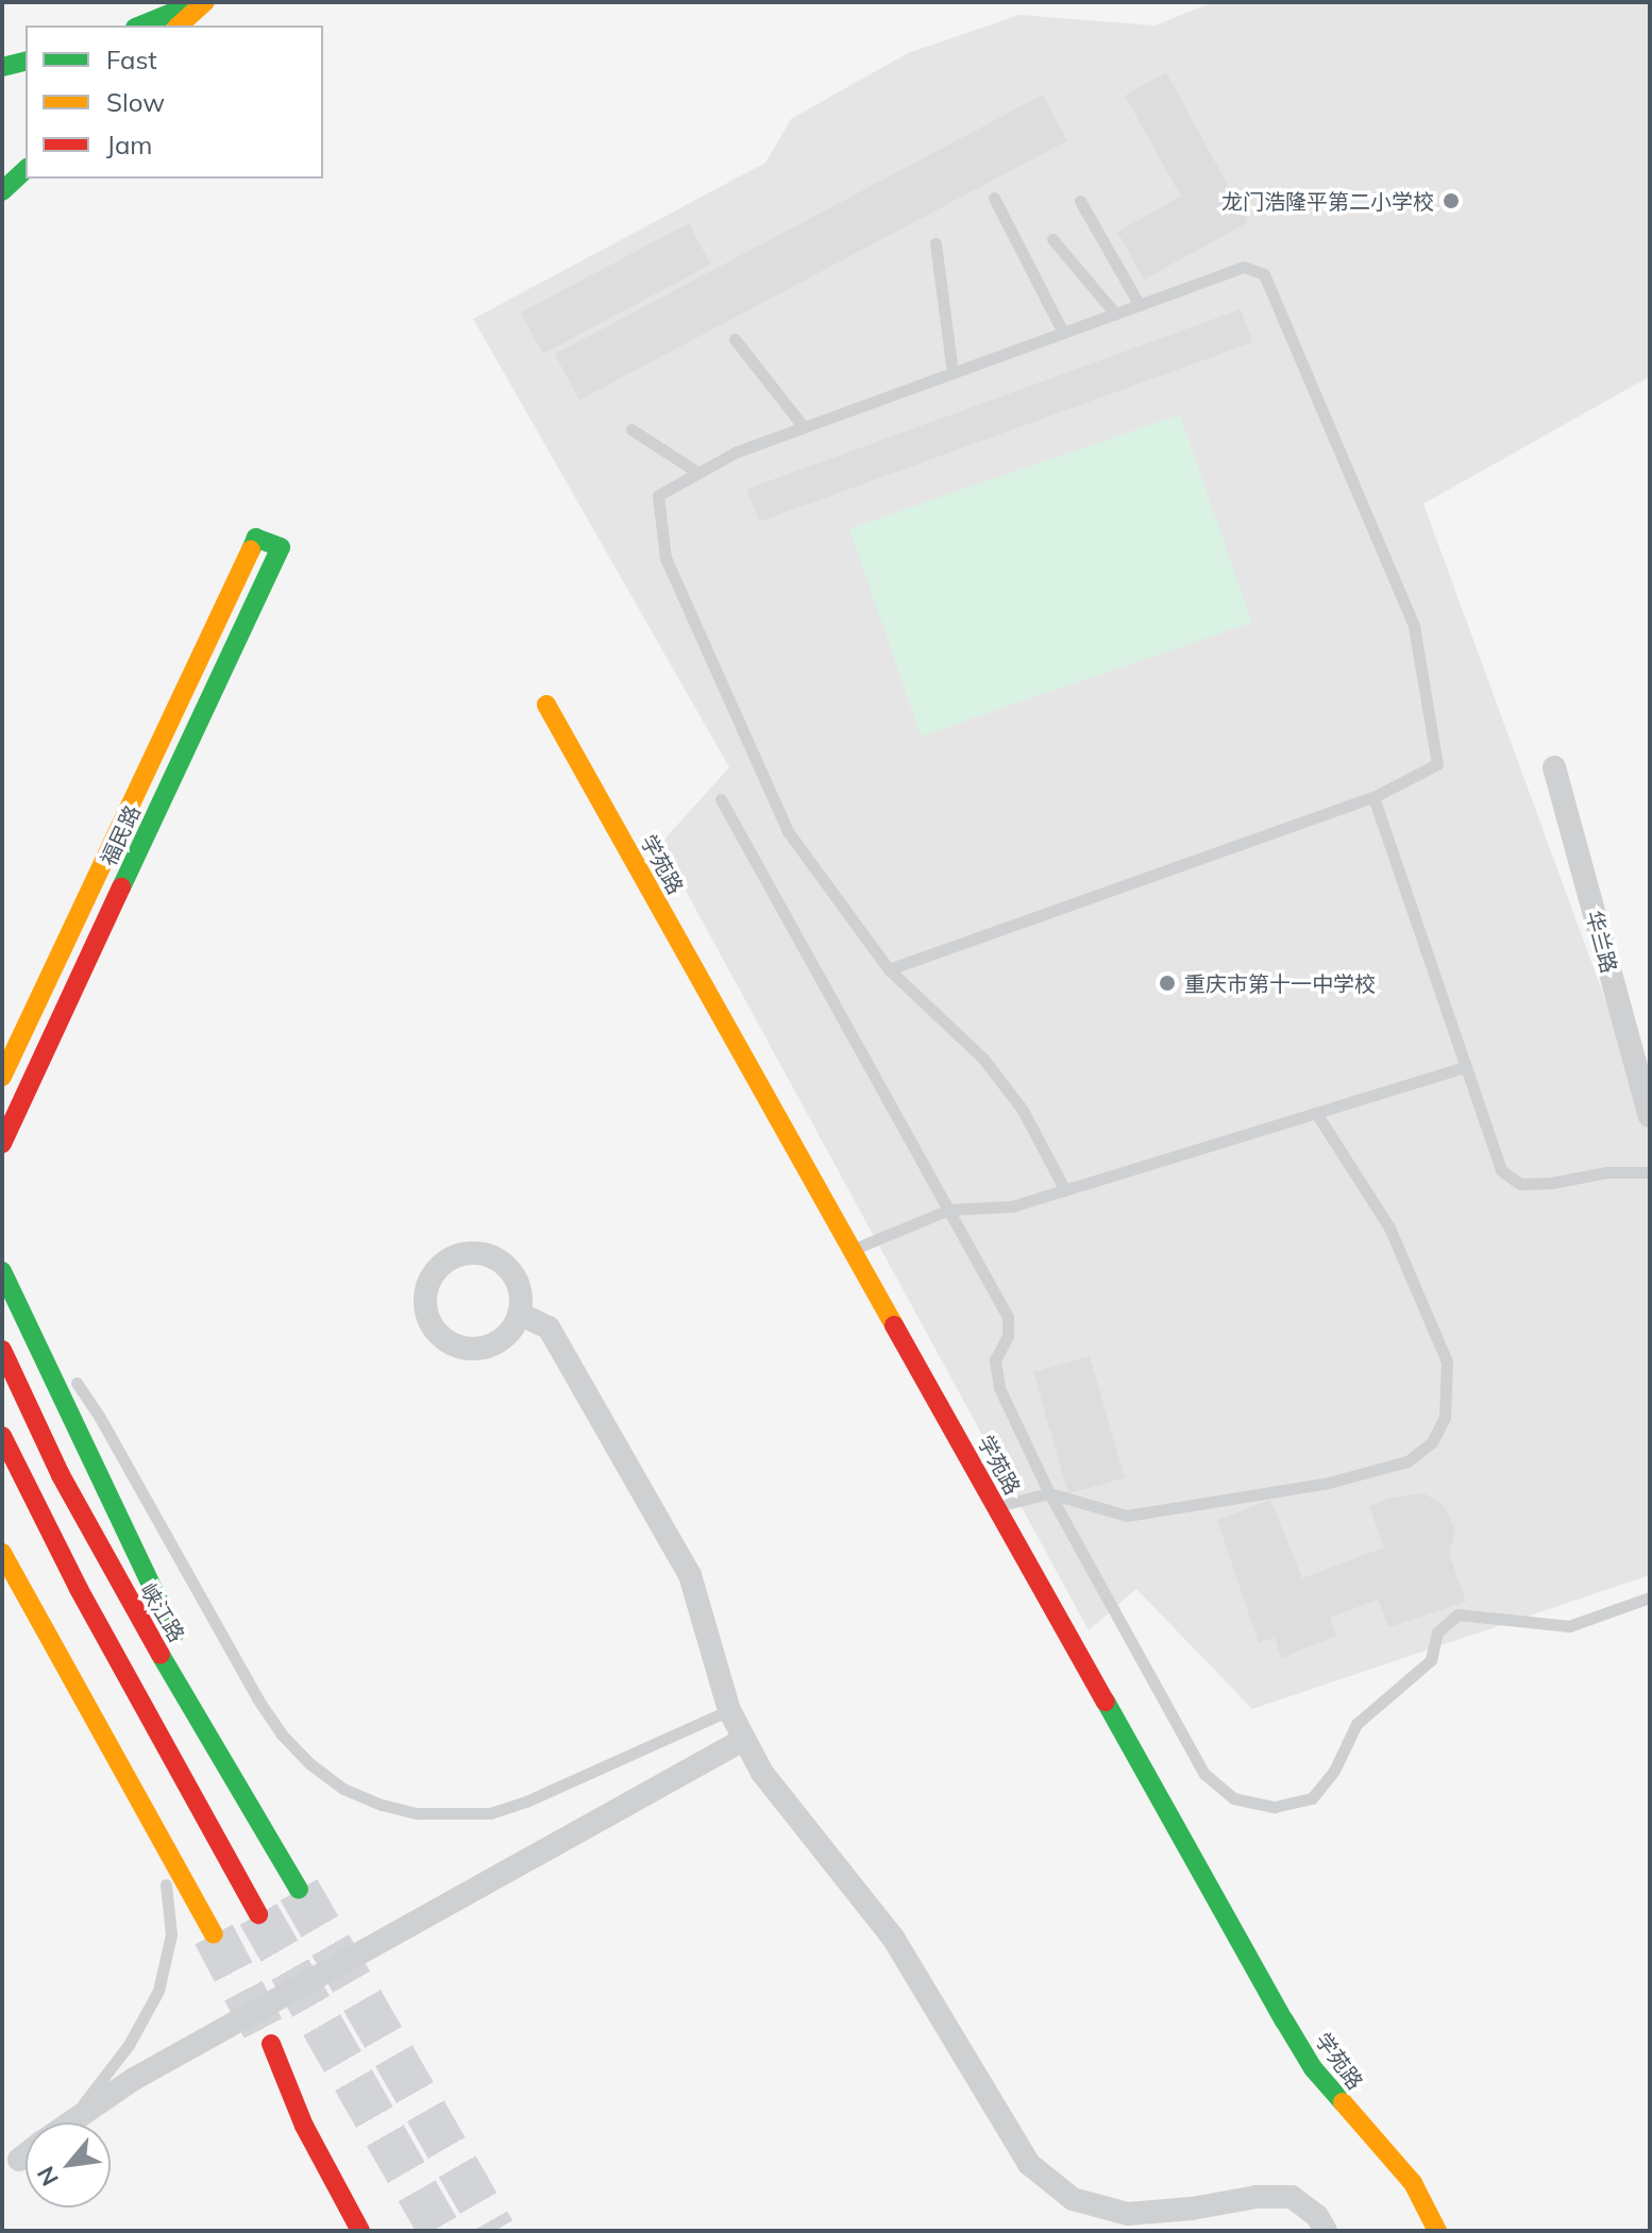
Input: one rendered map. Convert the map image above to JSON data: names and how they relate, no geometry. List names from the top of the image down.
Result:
{
  "streets": {
    "main road": ["福民路", "学苑路", "峡江路"],
    "street": ["华兰路"]
  },
  "places": ["龙门浩隆平第二小学校", "重庆市第十一中学校"],
  "legend": ["Fast", "Slow", "Jam"],
  "north": "bottom left"
}
